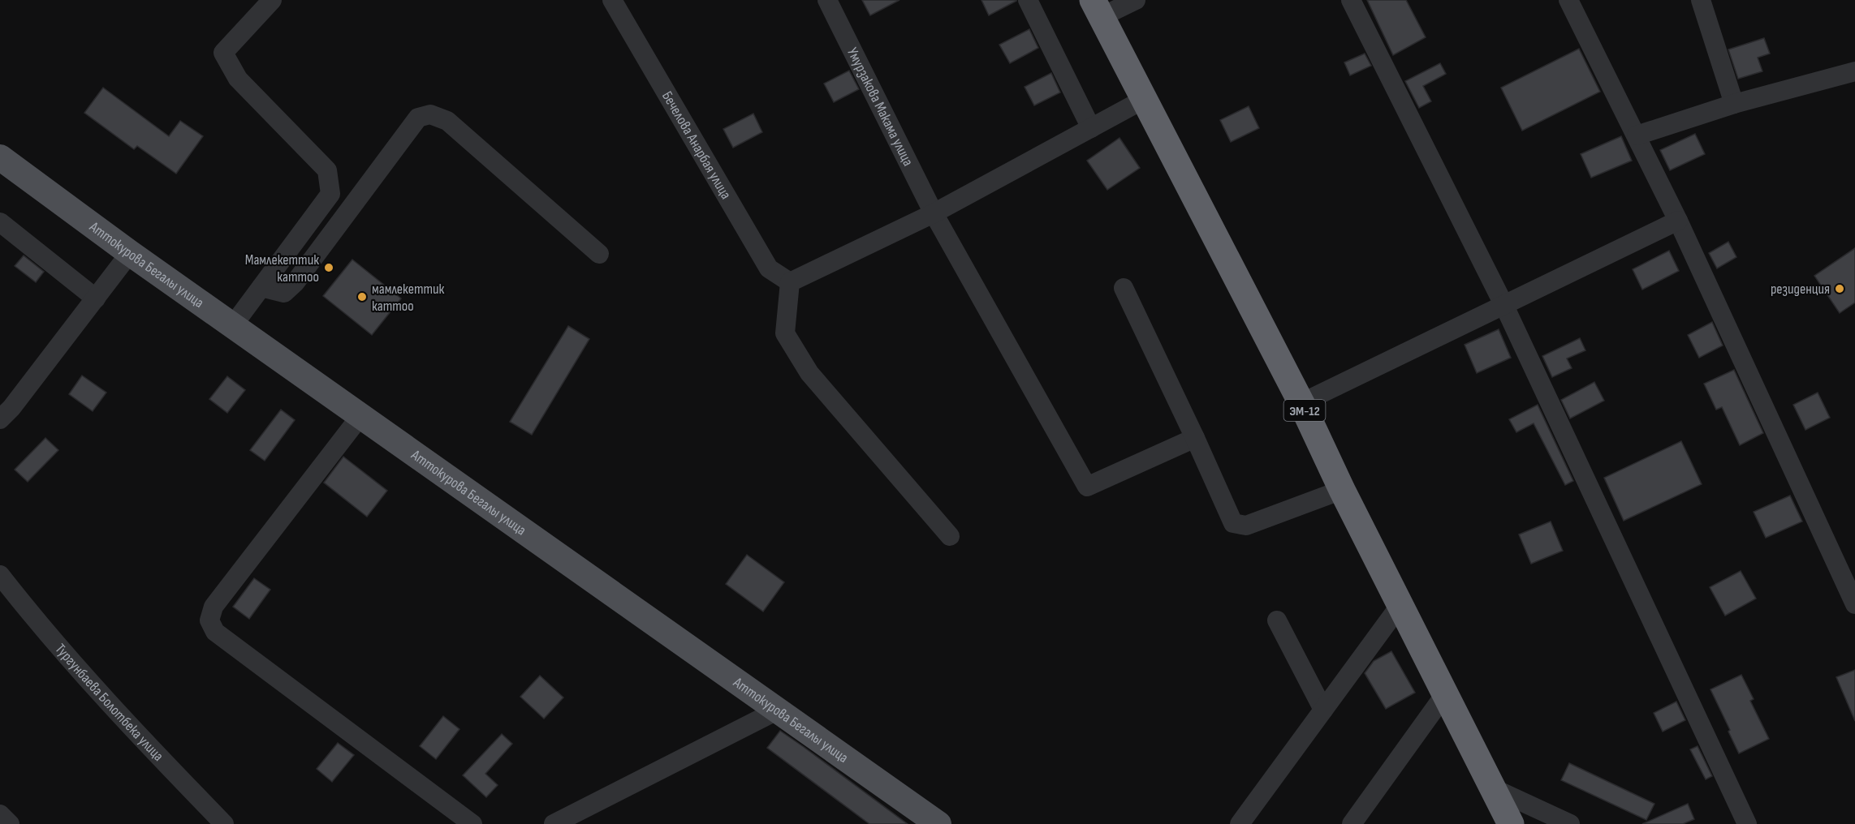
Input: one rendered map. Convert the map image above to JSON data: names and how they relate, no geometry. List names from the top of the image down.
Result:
{
  "streets": {
    "highway": ["ЭМ-12"],
    "main road": ["Аттокурова Бегалы улица"],
    "street": ["Умурзакова Макама улица", "Бечелова Анарбая улица", "Тургунбаева Болотбека улица"]
  },
  "places": ["Мамлекеттик каттоо", "резиденция", "мамлекеттик каттоо"]
}
